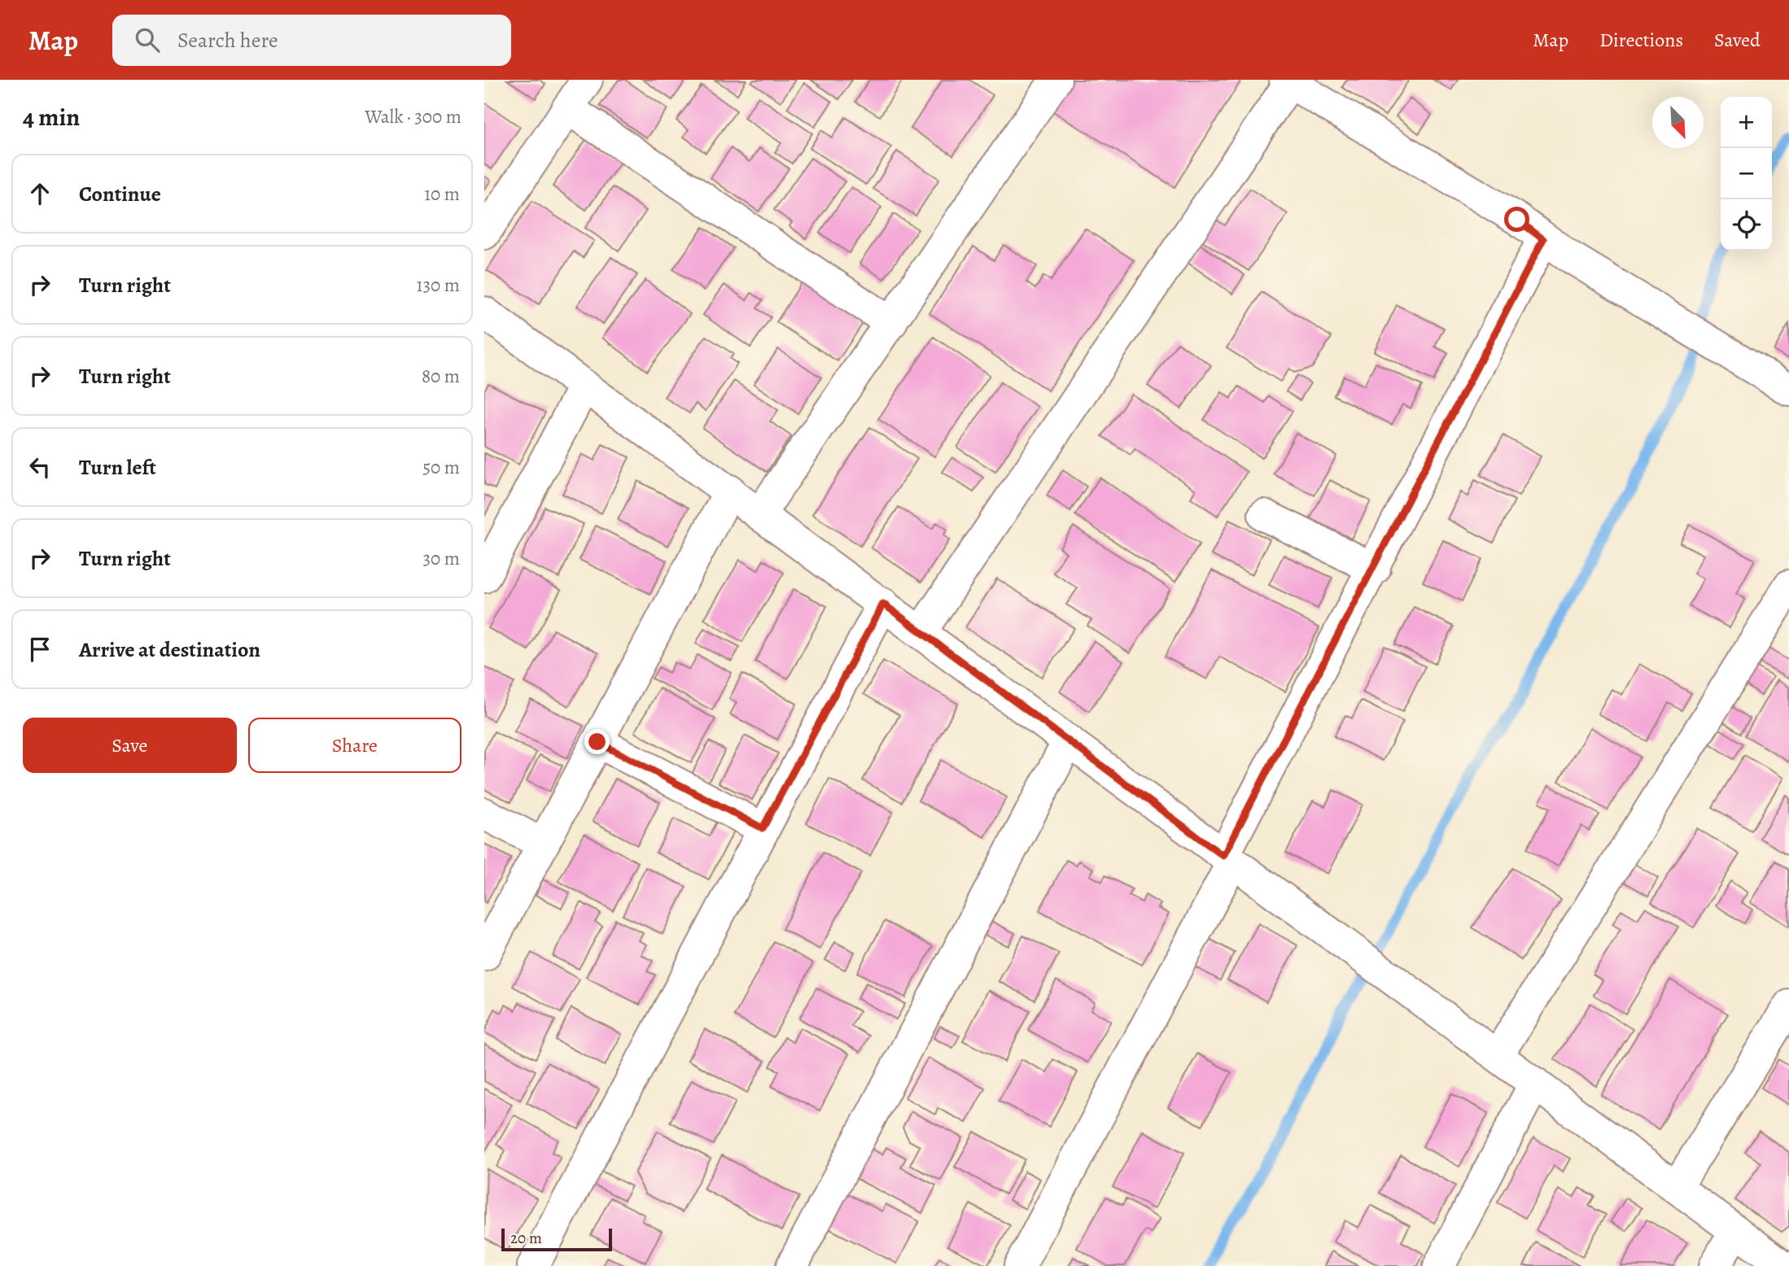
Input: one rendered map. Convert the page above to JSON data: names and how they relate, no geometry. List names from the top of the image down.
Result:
{
  "scale_bar": "20 m",
  "north": "bottom right",
  "page": {
    "header": "Map",
    "search": "Search here",
    "nav": ["Map", "Directions", "Saved"],
    "heading": ["4 min", "Walk · 300 m"],
    "map_buttons": ["+", "−"],
    "list": [
      ["Continue", "10 m"],
      ["Turn right", "130 m"],
      ["Turn right", "80 m"],
      ["Turn left", "50 m"],
      ["Turn right", "30 m"],
      "Arrive at destination"
    ],
    "buttons": ["Save", "Share"],
    "scale": "20 m"
  }
}
